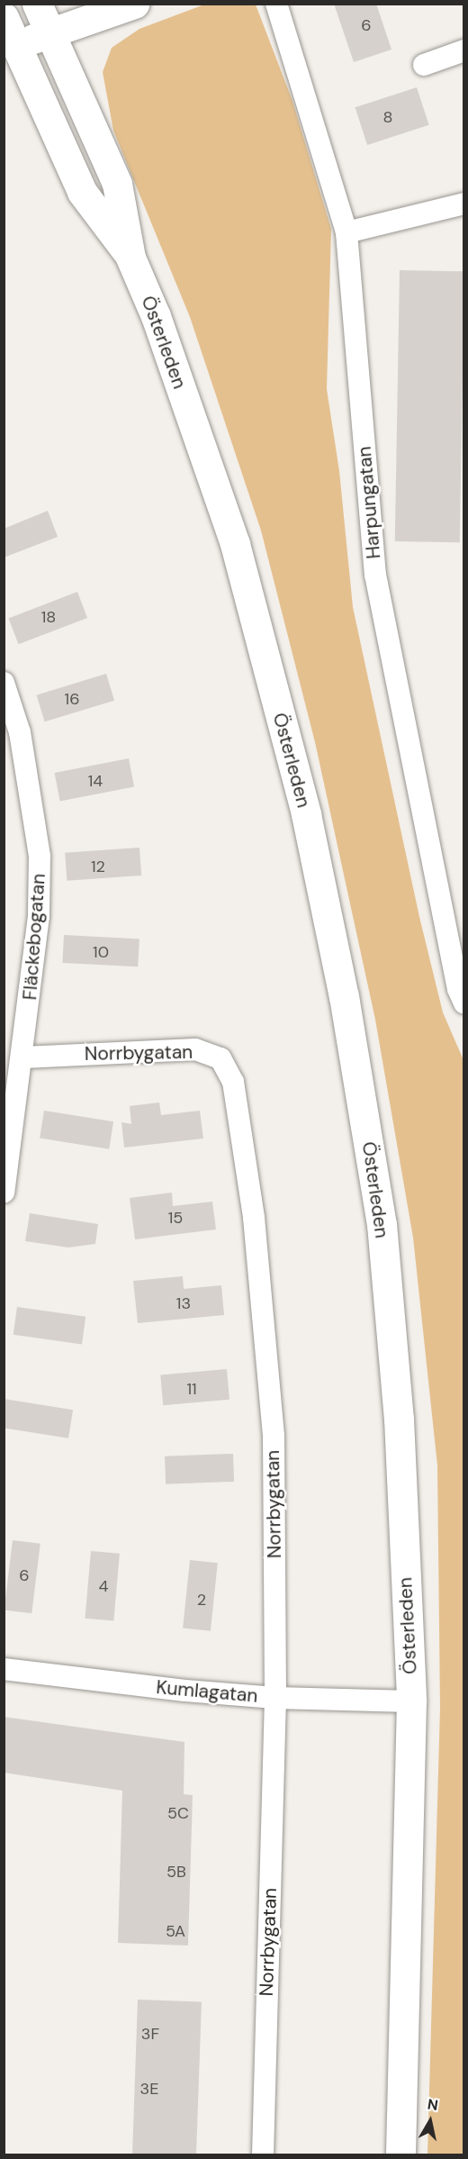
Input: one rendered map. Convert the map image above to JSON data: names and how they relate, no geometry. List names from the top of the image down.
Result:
{
  "streets": {
    "main road": ["Österleden"],
    "street": [
      "Harpungatan",
      "Fläckebogatan",
      "Norrbygatan",
      "Kumlagatan"
    ]
  },
  "crossings": [
    ["Österleden", "Kumlagatan"],
    ["Fläckebogatan", "Norrbygatan"],
    ["Norrbygatan", "Kumlagatan"]
  ],
  "house_numbers": [
    "6",
    "8",
    "18",
    "16",
    "14",
    "12",
    "10",
    "15",
    "13",
    "11",
    "6",
    "4",
    "2",
    "5C",
    "5B",
    "5A",
    "3F",
    "3E"
  ],
  "north": "top"
}
